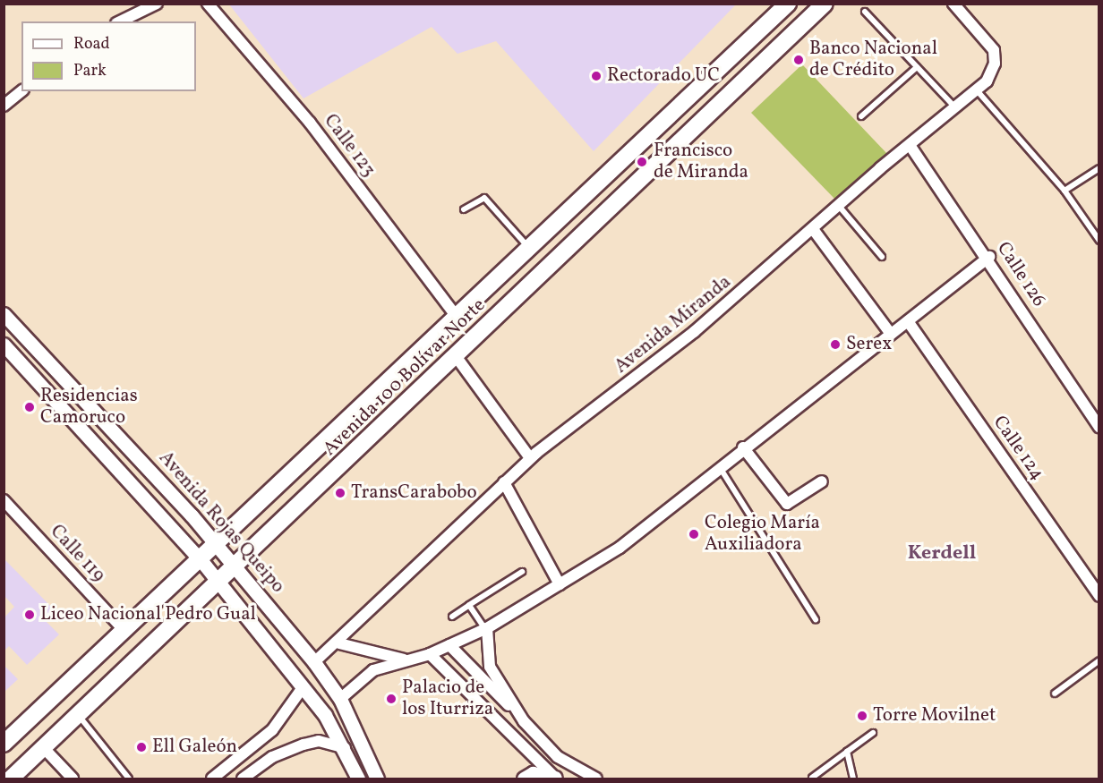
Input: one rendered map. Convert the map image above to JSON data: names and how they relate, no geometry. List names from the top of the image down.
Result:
{
  "streets": {
    "main road": ["Avenida 100 Bolívar Norte"],
    "street": [
      "Calle 123",
      "Calle 126",
      "Avenida Miranda",
      "Calle 124",
      "Avenida Rojas Queipo",
      "Calle 119"
    ]
  },
  "crossings": [
    ["Calle 123", "Avenida 100 Bolívar Norte"],
    ["Calle 126", "Avenida Miranda"],
    ["Avenida Miranda", "Avenida Rojas Queipo"],
    ["Avenida 100 Bolívar Norte", "Avenida Rojas Queipo"],
    ["Avenida 100 Bolívar Norte", "Calle 119"]
  ],
  "districts": ["Kerdell"],
  "places": [
    "Banco Nacional de Crédito",
    "Rectorado UC",
    "Francisco de Miranda",
    "Serex",
    "Residencias Camoruco",
    "TransCarabobo",
    "Colegio María Auxiliadora",
    "Liceo Nacional Pedro Gual",
    "Palacio de los Iturriza",
    "Torre Movilnet",
    "Ell Galeón"
  ],
  "legend": ["Road", "Park"]
}
